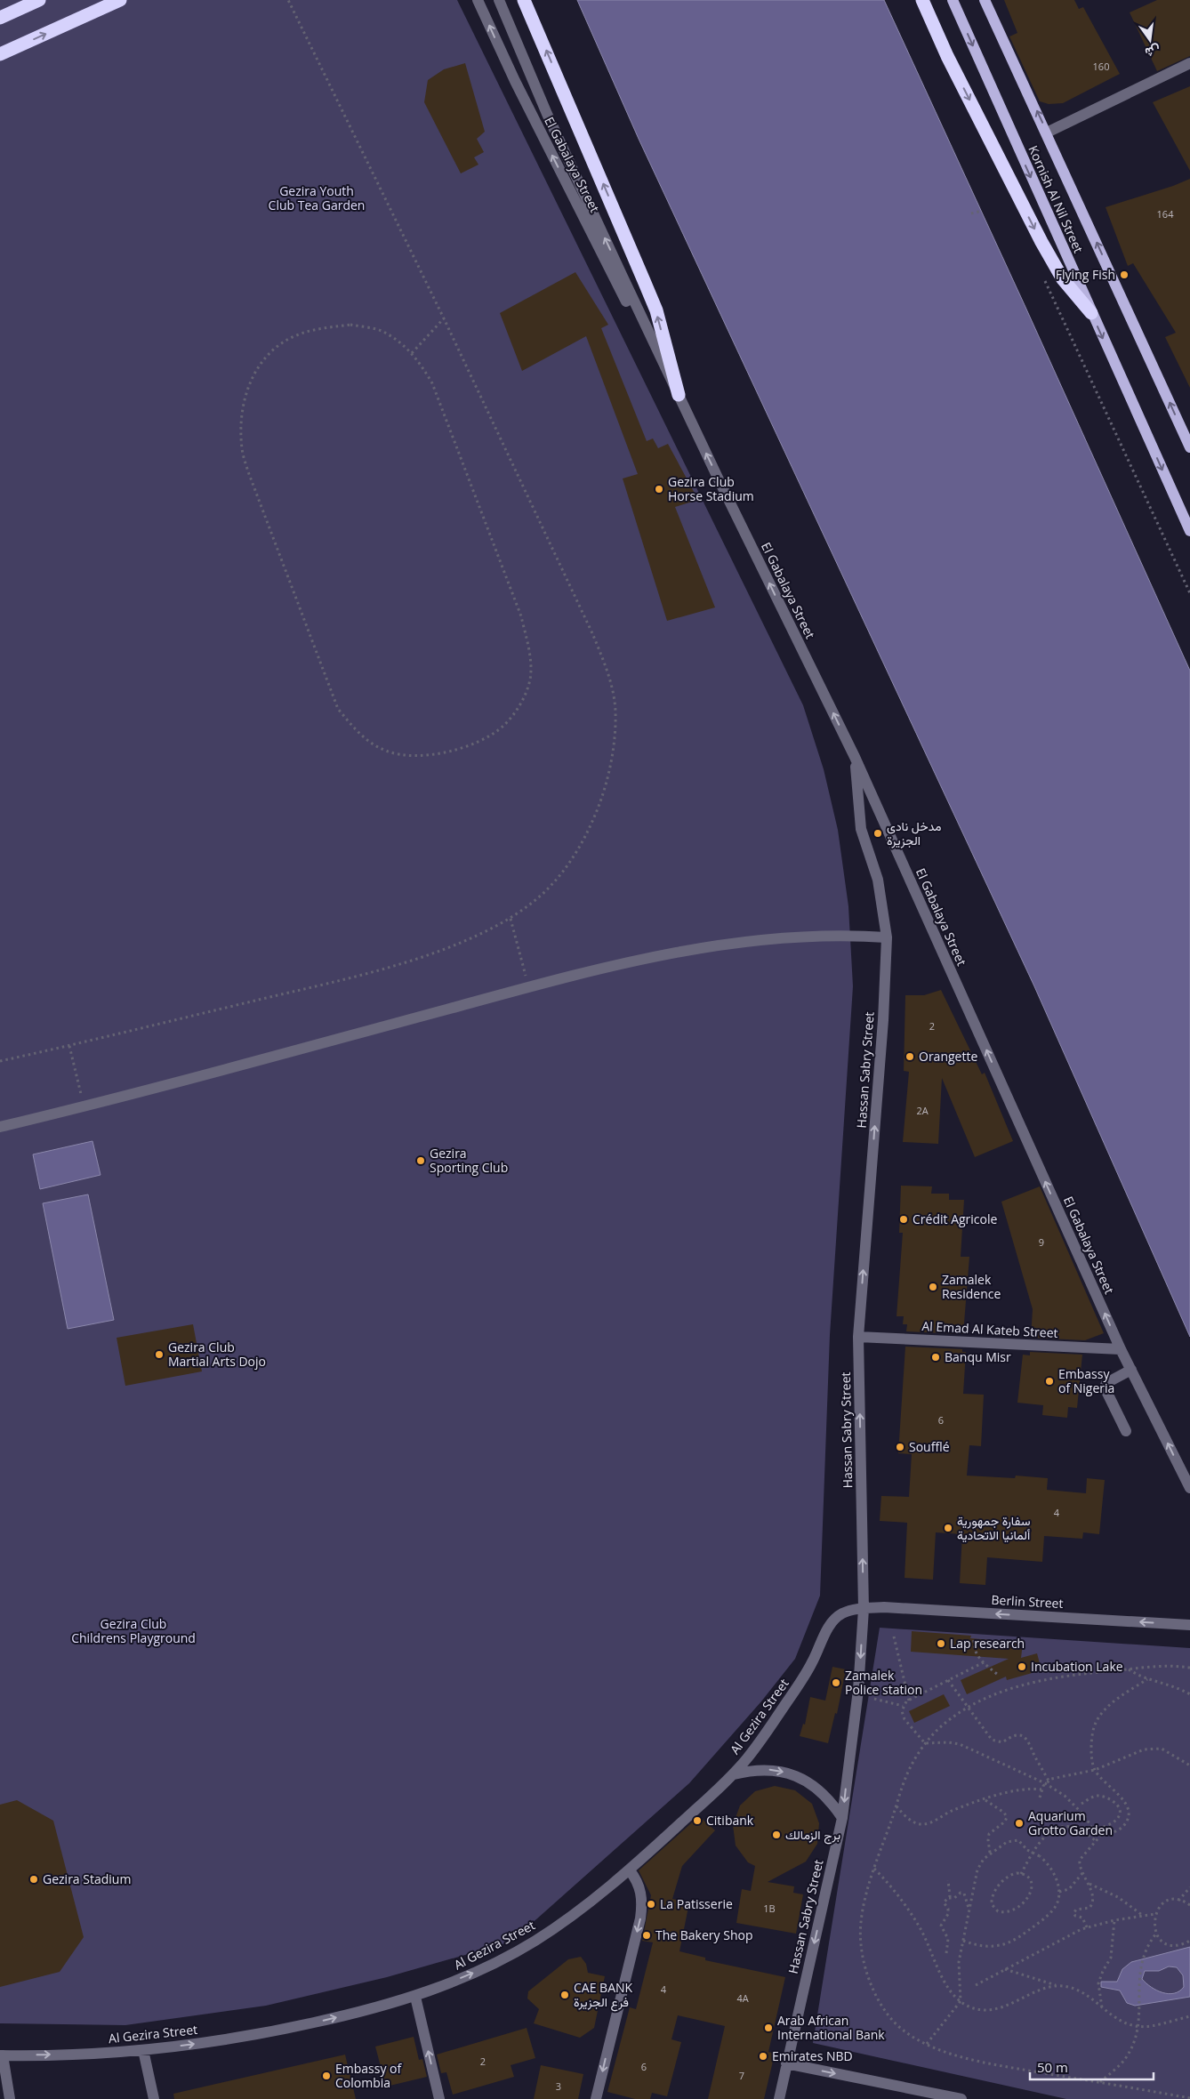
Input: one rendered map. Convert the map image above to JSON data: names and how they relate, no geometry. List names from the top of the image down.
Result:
{
  "streets": {
    "main road": ["Kornish Al Nil Street"],
    "street": [
      "El Gabalaya Street",
      "Hassan Sabry Street",
      "Al Emad Al Kateb Street",
      "Berlin Street",
      "Al Gezira Street"
    ]
  },
  "crossings": [
    ["El Gabalaya Street", "Hassan Sabry Street"],
    ["El Gabalaya Street", "Al Emad Al Kateb Street"],
    ["Hassan Sabry Street", "Al Emad Al Kateb Street"],
    ["Hassan Sabry Street", "Berlin Street"],
    ["Hassan Sabry Street", "Al Gezira Street"],
    ["Berlin Street", "Al Gezira Street"]
  ],
  "one_way": ["El Gabalaya Street", "Berlin Street", "Al Gezira Street"],
  "parks": ["Gezira Youth Club Tea Garden", "Gezira Club Childrens Playground"],
  "places": [
    "Flying Fish",
    "Gezira Club Horse Stadium",
    "مدخل نادى الجزيرة",
    "Orangette",
    "Gezira Sporting Club",
    "Crédit Agricole",
    "Zamalek Residence",
    "Gezira Club Martial Arts Dojo",
    "Banqu Misr",
    "Embassy of Nigeria",
    "Soufflé",
    "سفارة جمهورية ألمانيا الاتحادية",
    "Lap research",
    "Incubation Lake",
    "Zamalek Police station",
    "Citibank",
    "Aquarium Grotto Garden",
    "برج الزمالك",
    "Gezira Stadium",
    "La Patisserie",
    "The Bakery Shop",
    "CAE BANK فرع الجزيرة",
    "Arab African International Bank",
    "Emirates NBD",
    "Embassy of Colombia"
  ],
  "house_numbers": [
    "160",
    "164",
    "2",
    "2A",
    "9",
    "6",
    "4",
    "1B",
    "4",
    "4A",
    "2",
    "6",
    "7",
    "3"
  ],
  "scale_bar": "50 m",
  "north": "bottom"
}
